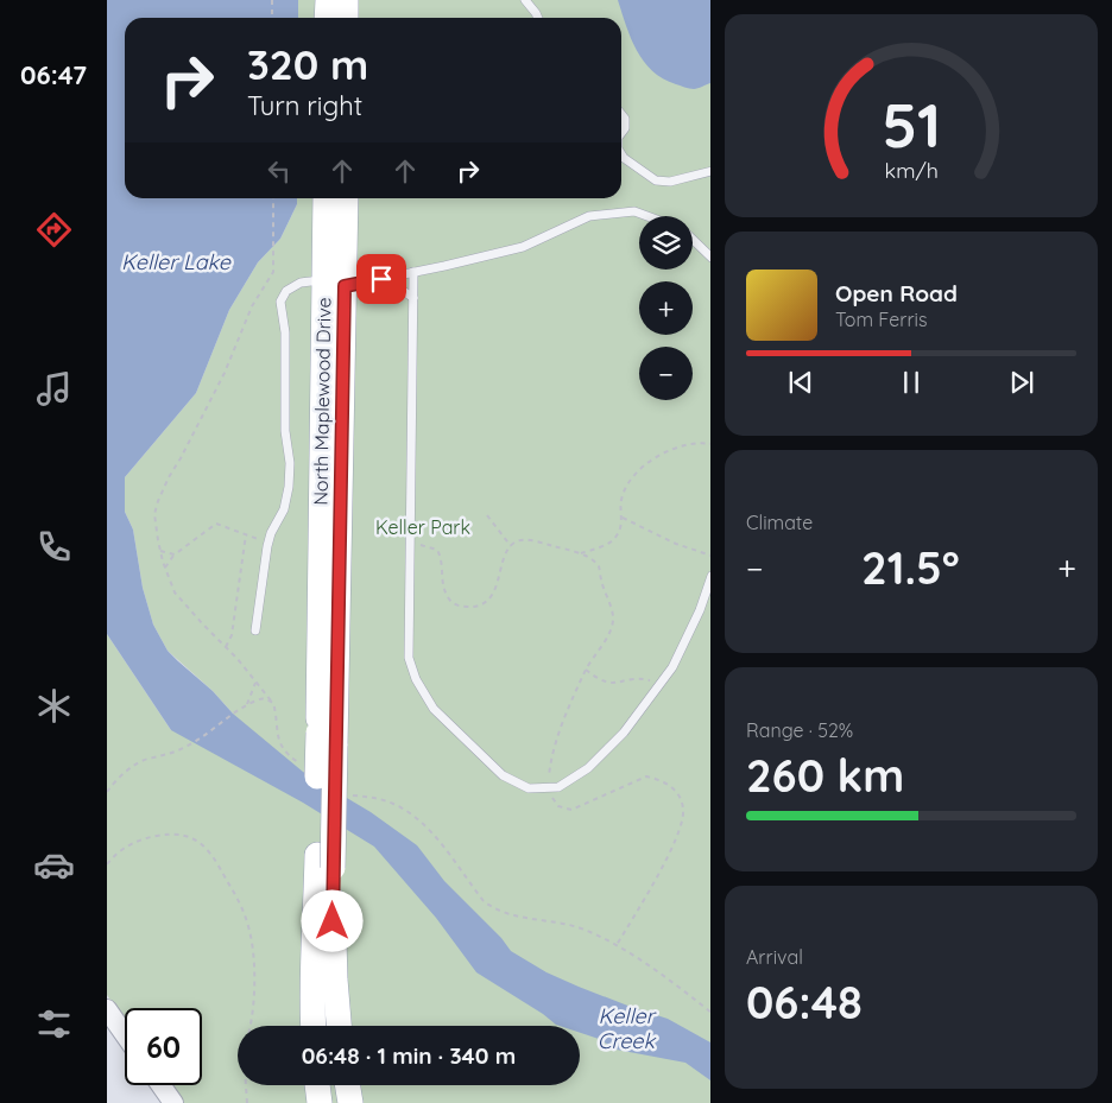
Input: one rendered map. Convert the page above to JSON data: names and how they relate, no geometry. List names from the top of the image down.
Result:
{
  "streets": {
    "main road": ["North Maplewood Drive"]
  },
  "water": ["Keller Lake", "Keller Creek"],
  "parks": ["Keller Park"],
  "page": {
    "tabs": "06:47",
    "turn": ["320 m", "Turn right"],
    "map_buttons": ["+", "−"],
    "song": ["Open Road", "Tom Ferris"],
    "tile": [
      "Climate",
      ["Range · 52%", "260 km"],
      ["Arrival", "06:48"]
    ],
    "heat": ["−", "21.5°", "+"],
    "limit": "60",
    "trip": "06:48 · 1 min · 340 m",
    "gauge": ["51", "km/h"]
  }
}
